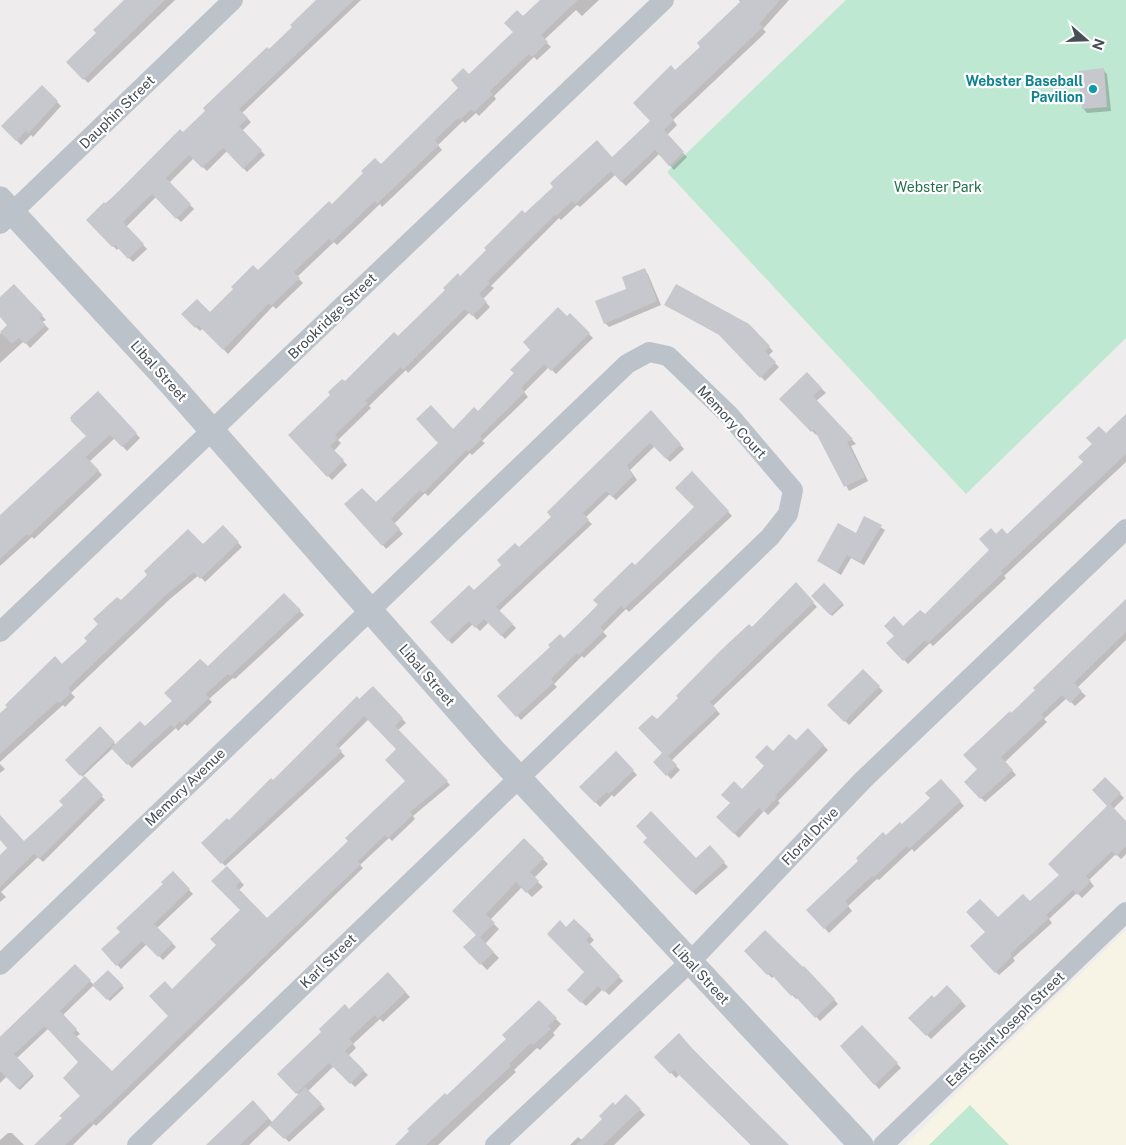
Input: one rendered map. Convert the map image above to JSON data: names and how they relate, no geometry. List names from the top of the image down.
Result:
{
  "streets": {
    "street": [
      "Dauphin Street",
      "Brookridge Street",
      "Libal Street",
      "Memory Court",
      "Memory Avenue",
      "Floral Drive",
      "Karl Street",
      "East Saint Joseph Street"
    ]
  },
  "crossings": [
    ["Dauphin Street", "Libal Street"],
    ["Brookridge Street", "Libal Street"],
    ["Libal Street", "Memory Court"],
    ["Libal Street", "Memory Avenue"],
    ["Libal Street", "Floral Drive"],
    ["Libal Street", "Karl Street"],
    ["Memory Court", "Memory Avenue"],
    ["Memory Court", "Karl Street"]
  ],
  "parks": ["Webster Park"],
  "places": ["Webster Baseball Pavilion"],
  "north": "right"
}
